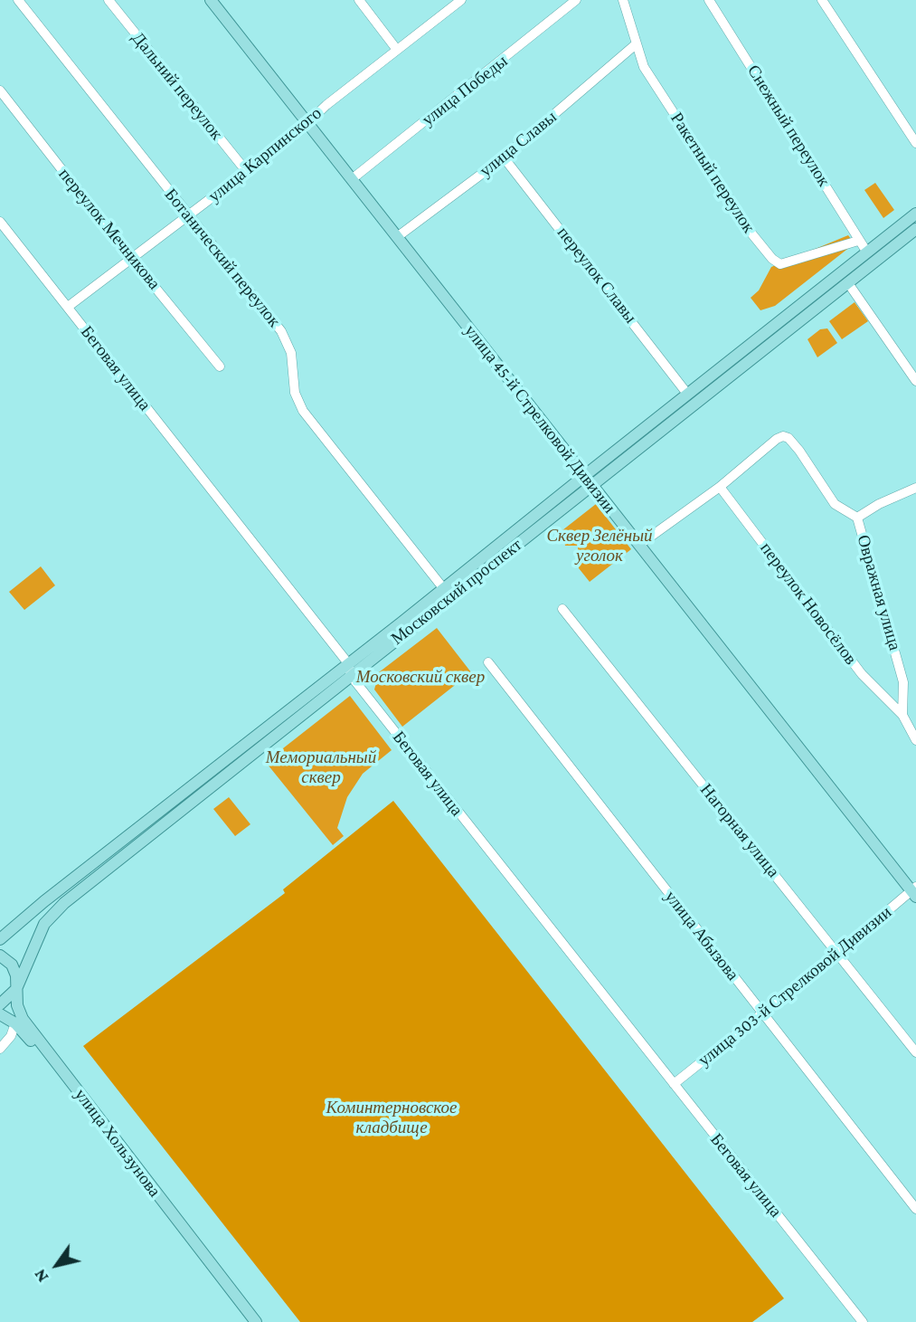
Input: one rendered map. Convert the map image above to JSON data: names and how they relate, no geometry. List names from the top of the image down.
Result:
{
  "streets": {
    "main road": ["улица 45-й Стрелковой Дивизии", "Московский проспект", "улица Хользунова"],
    "street": [
      "Дальний переулок",
      "улица Победы",
      "Снежный переулок",
      "улица Славы",
      "улица Карпинского",
      "Ракетный переулок",
      "переулок Мечникова",
      "Ботанический переулок",
      "переулок Славы",
      "Беговая улица",
      "Овражная улица",
      "переулок Новосёлов",
      "Нагорная улица",
      "улица Абызова",
      "улица 303-й Стрелковой Дивизии"
    ]
  },
  "crossings": [
    ["Дальний переулок", "улица Карпинского"],
    ["улица Победы", "улица 45-й Стрелковой Дивизии"],
    ["Снежный переулок", "Ракетный переулок"],
    ["Снежный переулок", "Московский проспект"],
    ["улица Славы", "Ракетный переулок"],
    ["улица Славы", "переулок Славы"],
    ["улица Славы", "улица 45-й Стрелковой Дивизии"],
    ["улица Карпинского", "переулок Мечникова"],
    ["улица Карпинского", "Ботанический переулок"],
    ["улица Карпинского", "Беговая улица"],
    ["улица Карпинского", "улица 45-й Стрелковой Дивизии"],
    ["Ботанический переулок", "Московский проспект"],
    ["переулок Славы", "Московский проспект"],
    ["Беговая улица", "Московский проспект"],
    ["Беговая улица", "улица 303-й Стрелковой Дивизии"],
    ["улица 45-й Стрелковой Дивизии", "Московский проспект"],
    ["улица 45-й Стрелковой Дивизии", "улица 303-й Стрелковой Дивизии"],
    ["Московский проспект", "улица Хользунова"],
    ["Овражная улица", "переулок Новосёлов"],
    ["Нагорная улица", "улица 303-й Стрелковой Дивизии"],
    ["улица Абызова", "улица 303-й Стрелковой Дивизии"]
  ],
  "parks": [
    "Сквер Зелёный уголок",
    "Московский сквер",
    "Мемориальный сквер",
    "Коминтерновское кладбище"
  ],
  "north": "bottom left"
}
